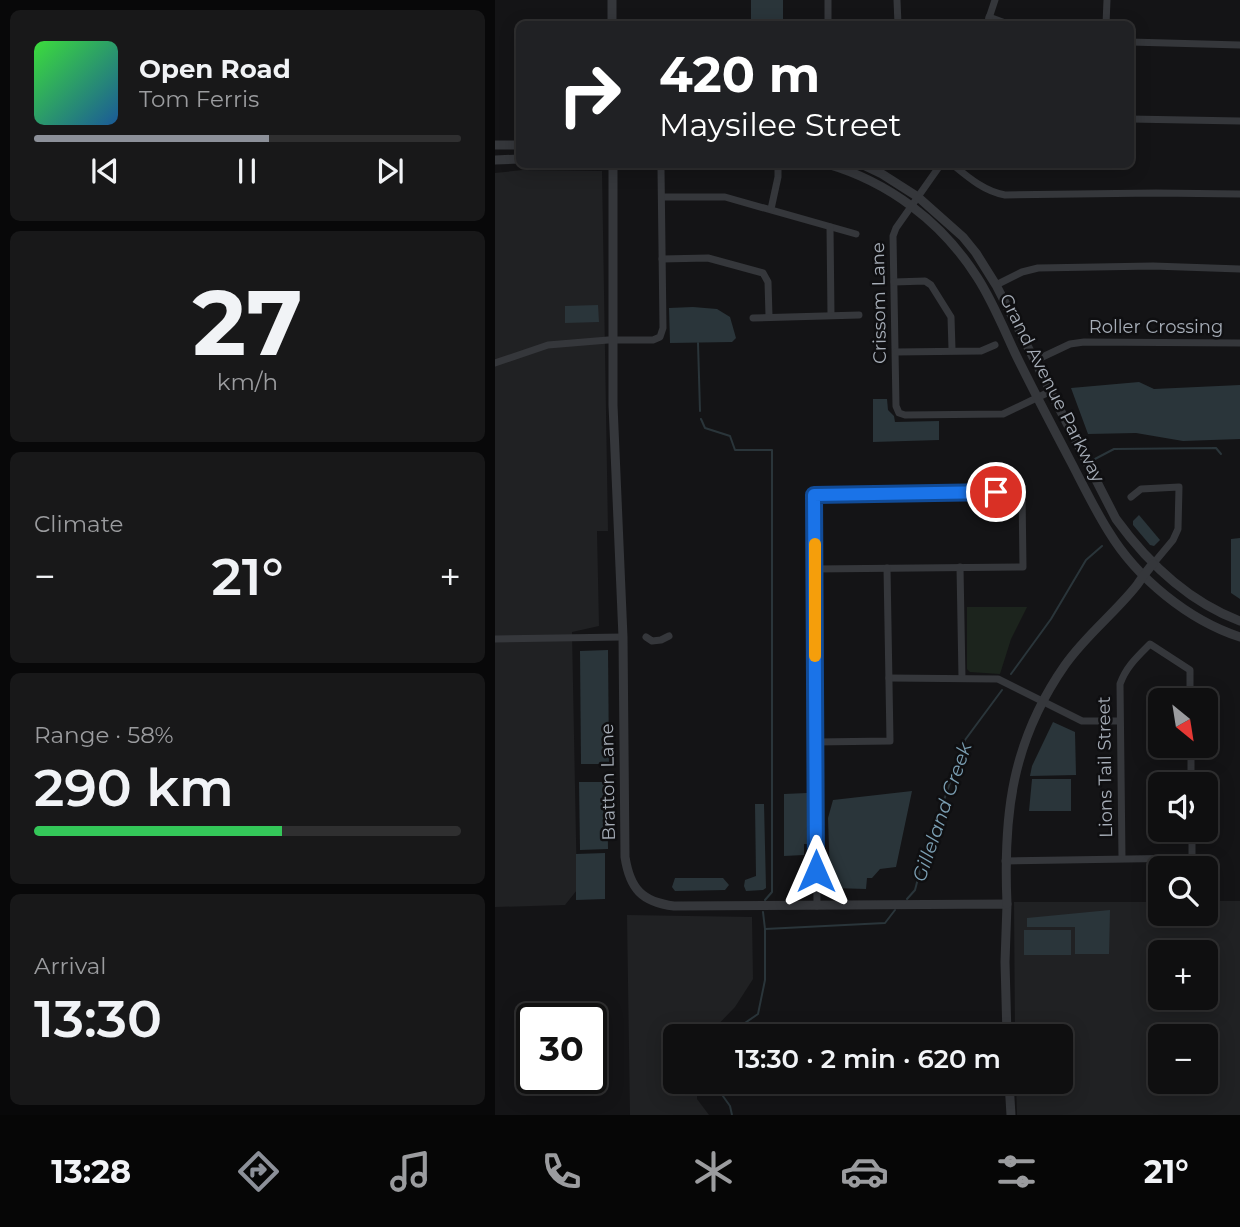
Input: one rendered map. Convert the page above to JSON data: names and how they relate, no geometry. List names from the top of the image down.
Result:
{
  "streets": {
    "street": [
      "Crissom Lane",
      "Roller Crossing",
      "Grand Avenue Parkway",
      "Lions Tail Street",
      "Bratton Lane"
    ]
  },
  "crossings": [
    ["Crissom Lane", "Grand Avenue Parkway"],
    ["Roller Crossing", "Grand Avenue Parkway"]
  ],
  "water": ["Gilleland Creek"],
  "north": "bottom right",
  "page": {
    "turn": ["420 m", "Maysilee Street"],
    "song": ["Open Road", "Tom Ferris"],
    "tile": [
      ["27", "km/h"],
      "Climate",
      ["Range · 58%", "290 km"],
      ["Arrival", "13:30"]
    ],
    "heat": ["−", "21°", "+"],
    "map_buttons": ["+", "−"],
    "limit": "30",
    "trip": "13:30 · 2 min · 620 m",
    "tabs": ["13:28", "21°"]
  }
}
